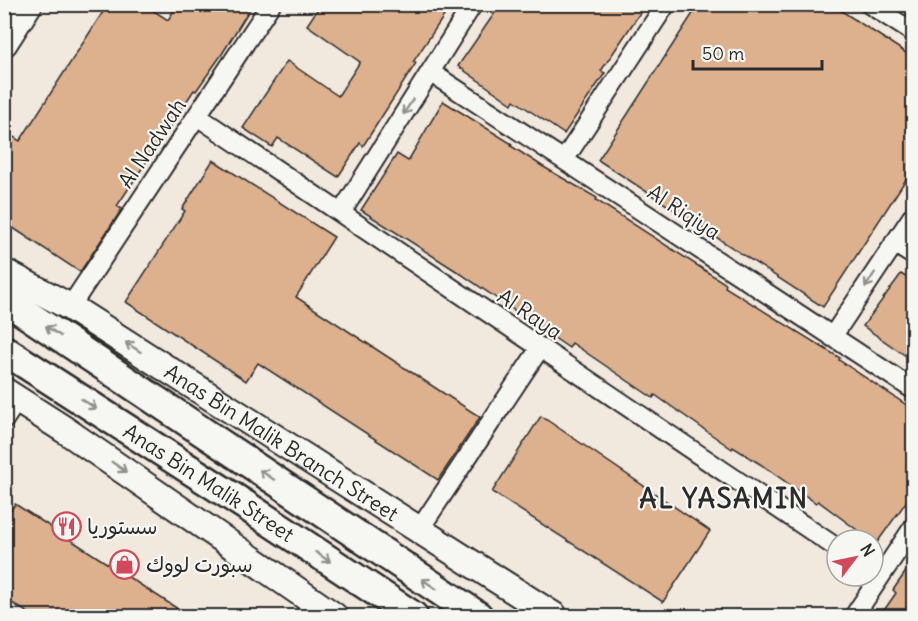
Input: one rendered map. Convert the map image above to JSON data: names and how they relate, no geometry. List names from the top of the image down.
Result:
{
  "streets": {
    "main road": ["Anas Bin Malik Street"],
    "street": [
      "Al Nadwah",
      "Al Riqiya",
      "Al Raya",
      "Anas Bin Malik Branch Street"
    ]
  },
  "crossings": [
    ["Al Nadwah", "Al Raya"],
    ["Al Nadwah", "Anas Bin Malik Branch Street"]
  ],
  "districts": ["AL YASAMIN"],
  "places": {
    "restaurant": ["سستوريا"],
    "shop": ["سبورت لووك"]
  },
  "scale_bar": "50 m",
  "north": "top right"
}
